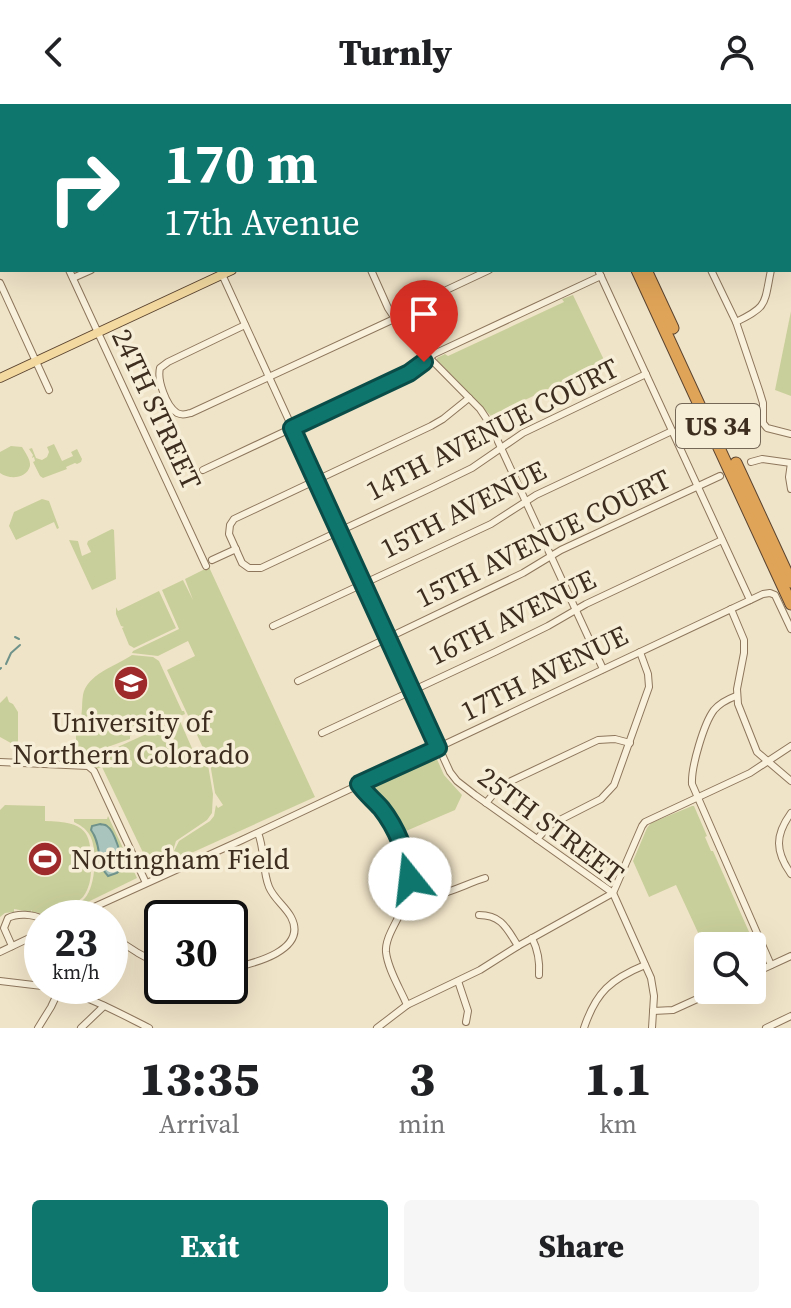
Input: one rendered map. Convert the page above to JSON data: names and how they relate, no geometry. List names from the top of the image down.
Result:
{
  "streets": {
    "highway": ["US 34"],
    "street": [
      "24TH STREET",
      "14TH AVENUE COURT",
      "15TH AVENUE",
      "15TH AVENUE COURT",
      "16TH AVENUE",
      "17TH AVENUE",
      "25TH STREET"
    ]
  },
  "crossings": [
    ["US 34", "17TH AVENUE"],
    ["14TH AVENUE COURT", "25TH STREET"],
    ["15TH AVENUE", "25TH STREET"],
    ["15TH AVENUE COURT", "25TH STREET"],
    ["16TH AVENUE", "25TH STREET"],
    ["17TH AVENUE", "25TH STREET"]
  ],
  "places": {
    "school or university": ["University of Northern Colorado"],
    "sports": ["Nottingham Field"]
  },
  "page": {
    "header": "Turnly",
    "turn": ["170 m", "17th Avenue"],
    "speed": "23 km/h",
    "limit": "30",
    "eta": [
      "13:35",
      "Arrival",
      "3",
      "min",
      "1.1",
      "km"
    ],
    "buttons": ["Exit", "Share"]
  }
}
